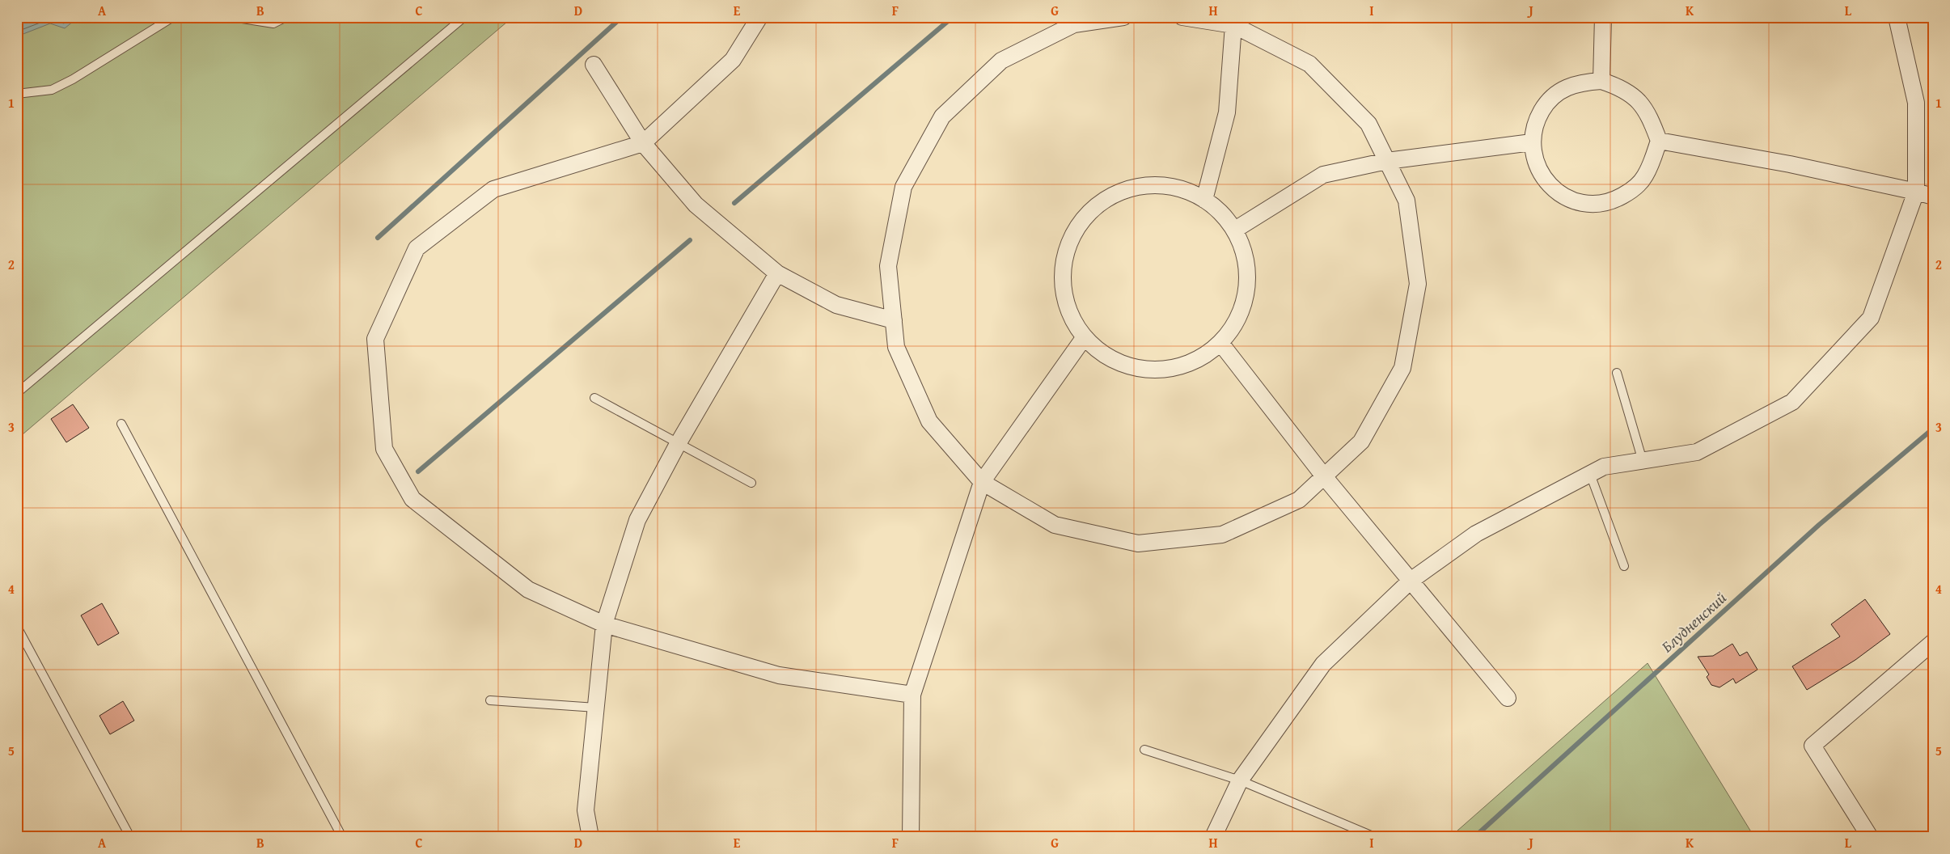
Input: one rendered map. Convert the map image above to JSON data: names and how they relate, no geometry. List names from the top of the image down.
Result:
{
  "water": ["Блудненский"],
  "grid": {
    "columns": [
      "A",
      "B",
      "C",
      "D",
      "E",
      "F",
      "G",
      "H",
      "I",
      "J",
      "K",
      "L"
    ],
    "rows": [
      "1",
      "2",
      "3",
      "4",
      "5"
    ]
  }
}
